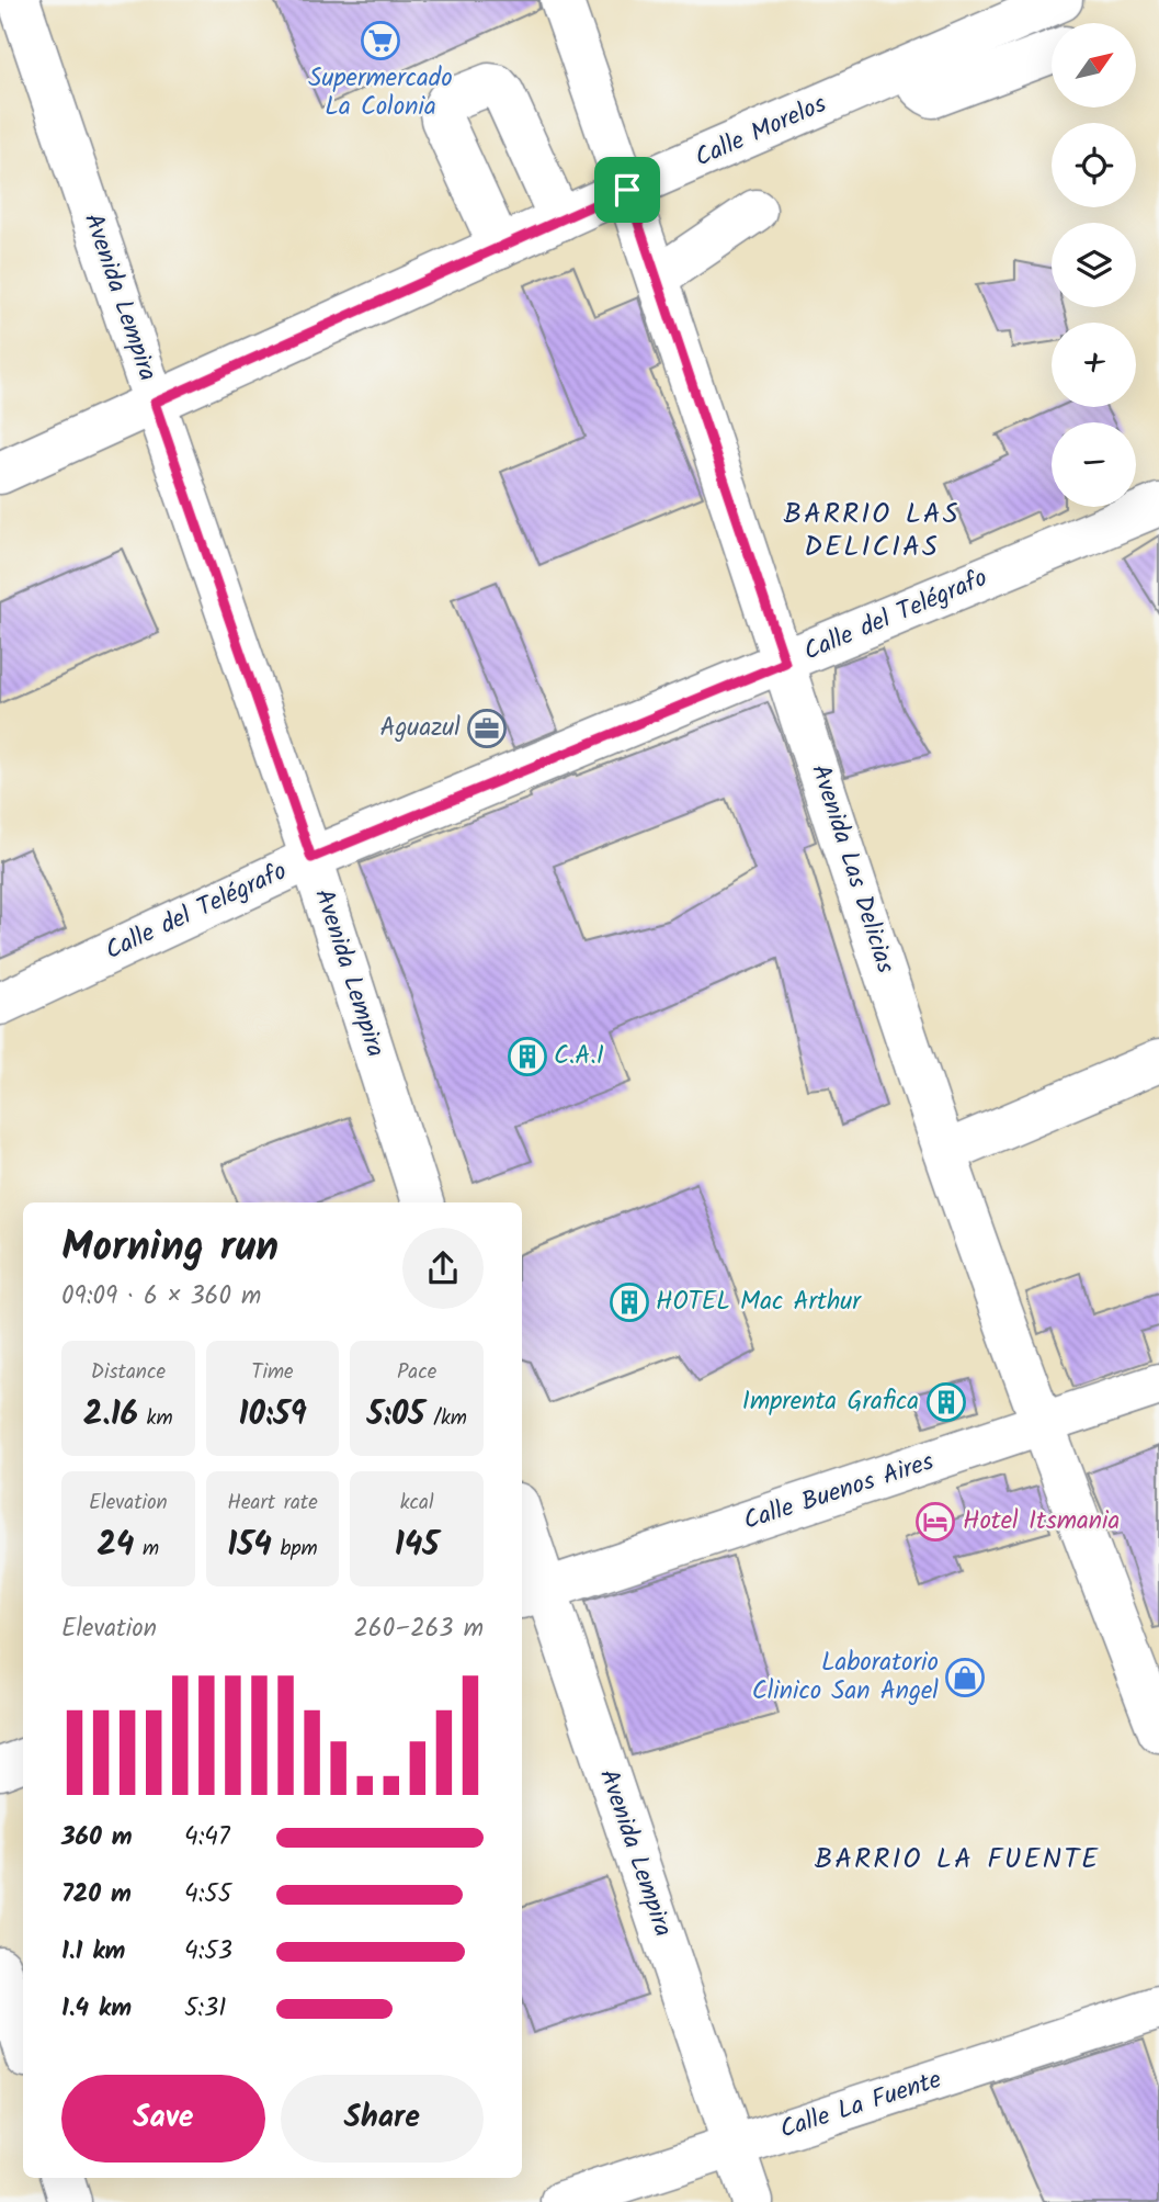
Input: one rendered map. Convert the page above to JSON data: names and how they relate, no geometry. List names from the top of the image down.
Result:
{
  "streets": {
    "street": [
      "Calle Morelos",
      "Avenida Lempira",
      "Calle del Telégrafo",
      "Avenida Las Delicias",
      "Calle Buenos Aires",
      "Calle La Fuente"
    ]
  },
  "crossings": [
    ["Calle Morelos", "Avenida Lempira"],
    ["Calle Morelos", "Avenida Las Delicias"],
    ["Avenida Lempira", "Calle del Telégrafo"],
    ["Avenida Lempira", "Calle Buenos Aires"],
    ["Avenida Lempira", "Calle La Fuente"],
    ["Calle del Telégrafo", "Avenida Las Delicias"],
    ["Avenida Las Delicias", "Calle Buenos Aires"]
  ],
  "districts": ["BARRIO LAS DELICIAS", "BARRIO LA FUENTE"],
  "places": {
    "supermarket": ["Supermercado La Colonia"],
    "office": ["Aguazul"],
    "building": ["C.A.I", "HOTEL Mac Arthur", "Imprenta Grafica"],
    "hotel": ["Hotel Itsmania"],
    "shop": ["Laboratorio Clinico San Angel"]
  },
  "north": "top right",
  "page": {
    "map_buttons": ["+", "−"],
    "heading": ["Morning run", "09:09 · 6 × 360 m"],
    "stats": [
      ["Distance", "2.16 km"],
      ["Time", "10:59"],
      ["Pace", "5:05 /km"],
      ["Elevation", "24 m"],
      ["Heart rate", "154 bpm"],
      ["kcal", "145"]
    ],
    "chart": ["Elevation", "260–263 m"],
    "list": [
      {
        "name": "360 m",
        "note": "4:47"
      },
      {
        "name": "720 m",
        "note": "4:55"
      },
      {
        "name": "1.1 km",
        "note": "4:53"
      },
      {
        "name": "1.4 km",
        "note": "5:31"
      }
    ],
    "buttons": ["Save", "Share"]
  }
}
